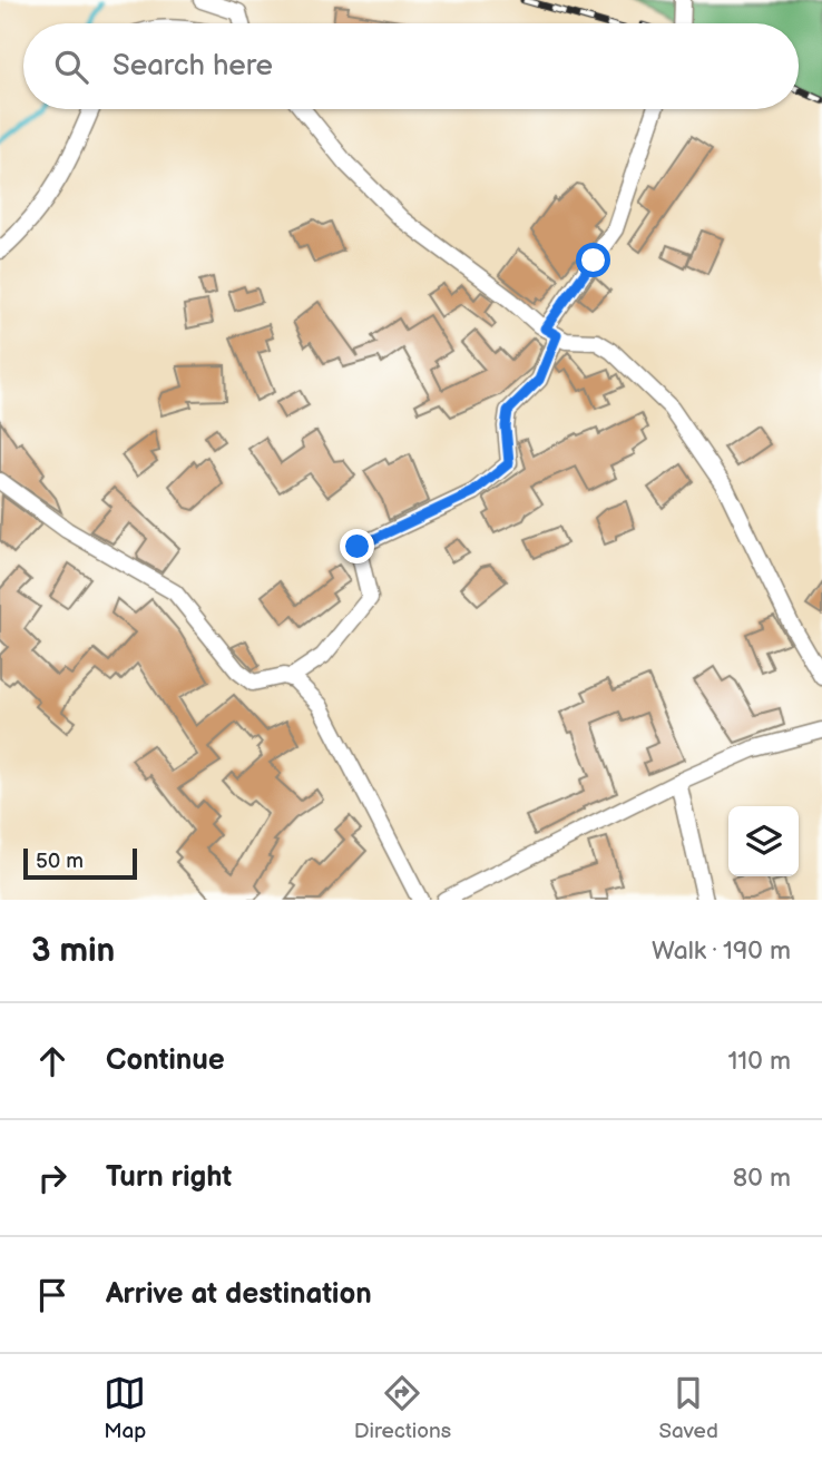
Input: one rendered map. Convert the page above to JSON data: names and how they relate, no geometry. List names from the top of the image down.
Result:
{
  "scale_bar": "50 m",
  "page": {
    "search": "Search here",
    "scale": "50 m",
    "heading": ["3 min", "Walk · 190 m"],
    "list": [
      ["Continue", "110 m"],
      ["Turn right", "80 m"],
      "Arrive at destination"
    ],
    "nav": ["Map", "Directions", "Saved"]
  }
}
